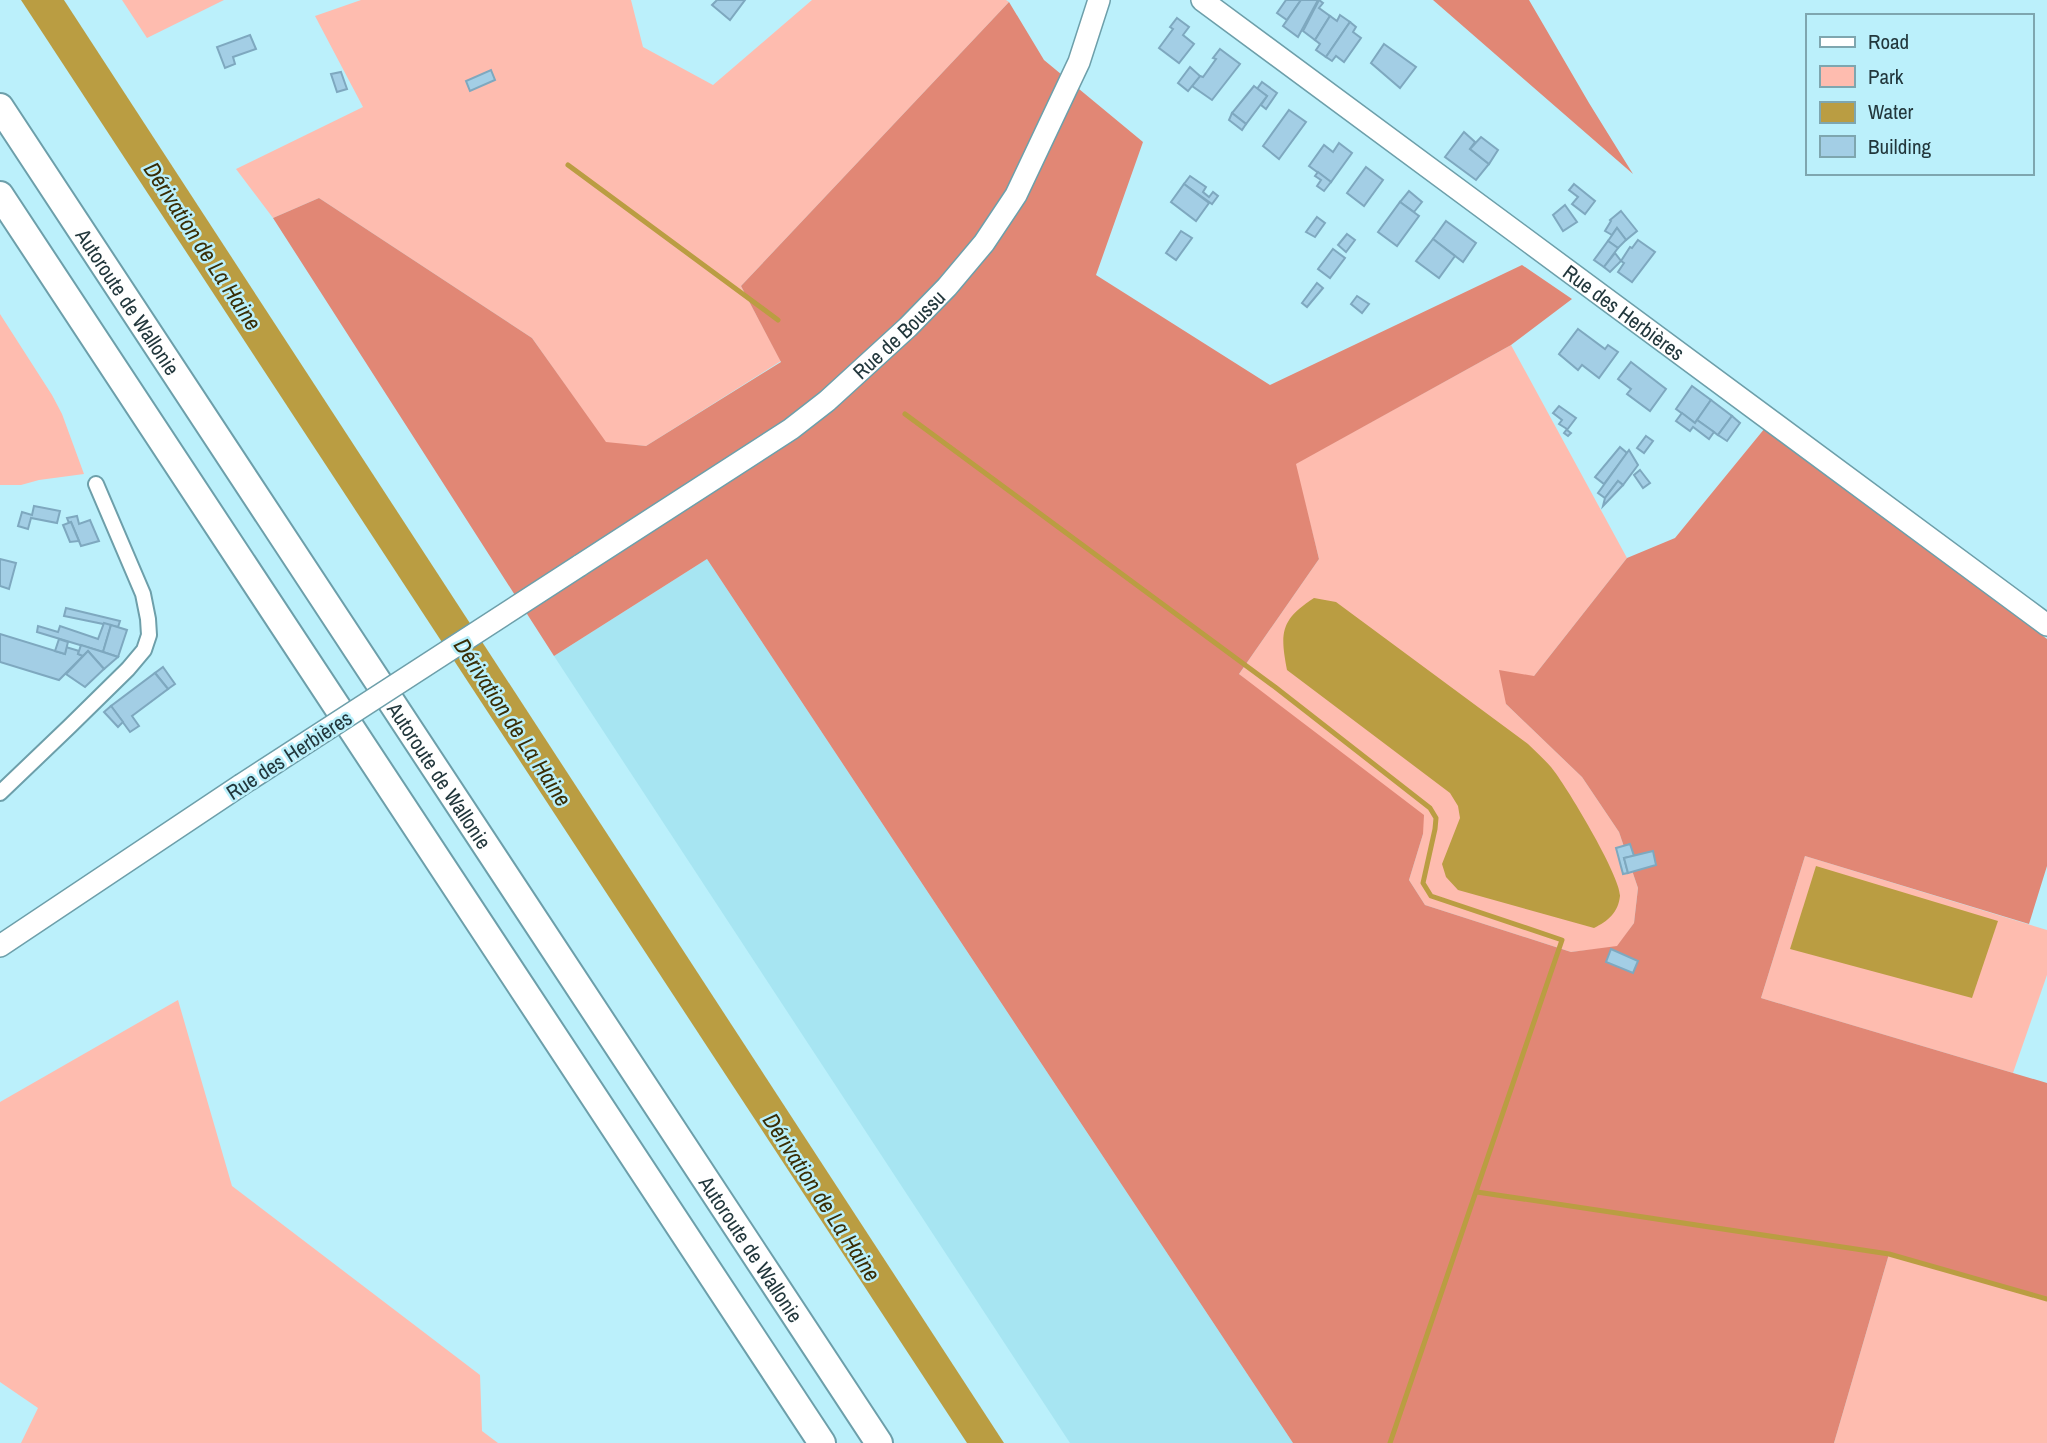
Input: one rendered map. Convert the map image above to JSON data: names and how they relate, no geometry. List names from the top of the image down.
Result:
{
  "streets": {
    "highway": ["Autoroute de Wallonie"],
    "street": ["Rue des Herbières", "Rue de Boussu"]
  },
  "crossings": [
    ["Rue des Herbières", "Rue de Boussu"]
  ],
  "water": ["Dérivation de La Haine"],
  "legend": [
    "Road",
    "Park",
    "Water",
    "Building"
  ]
}
